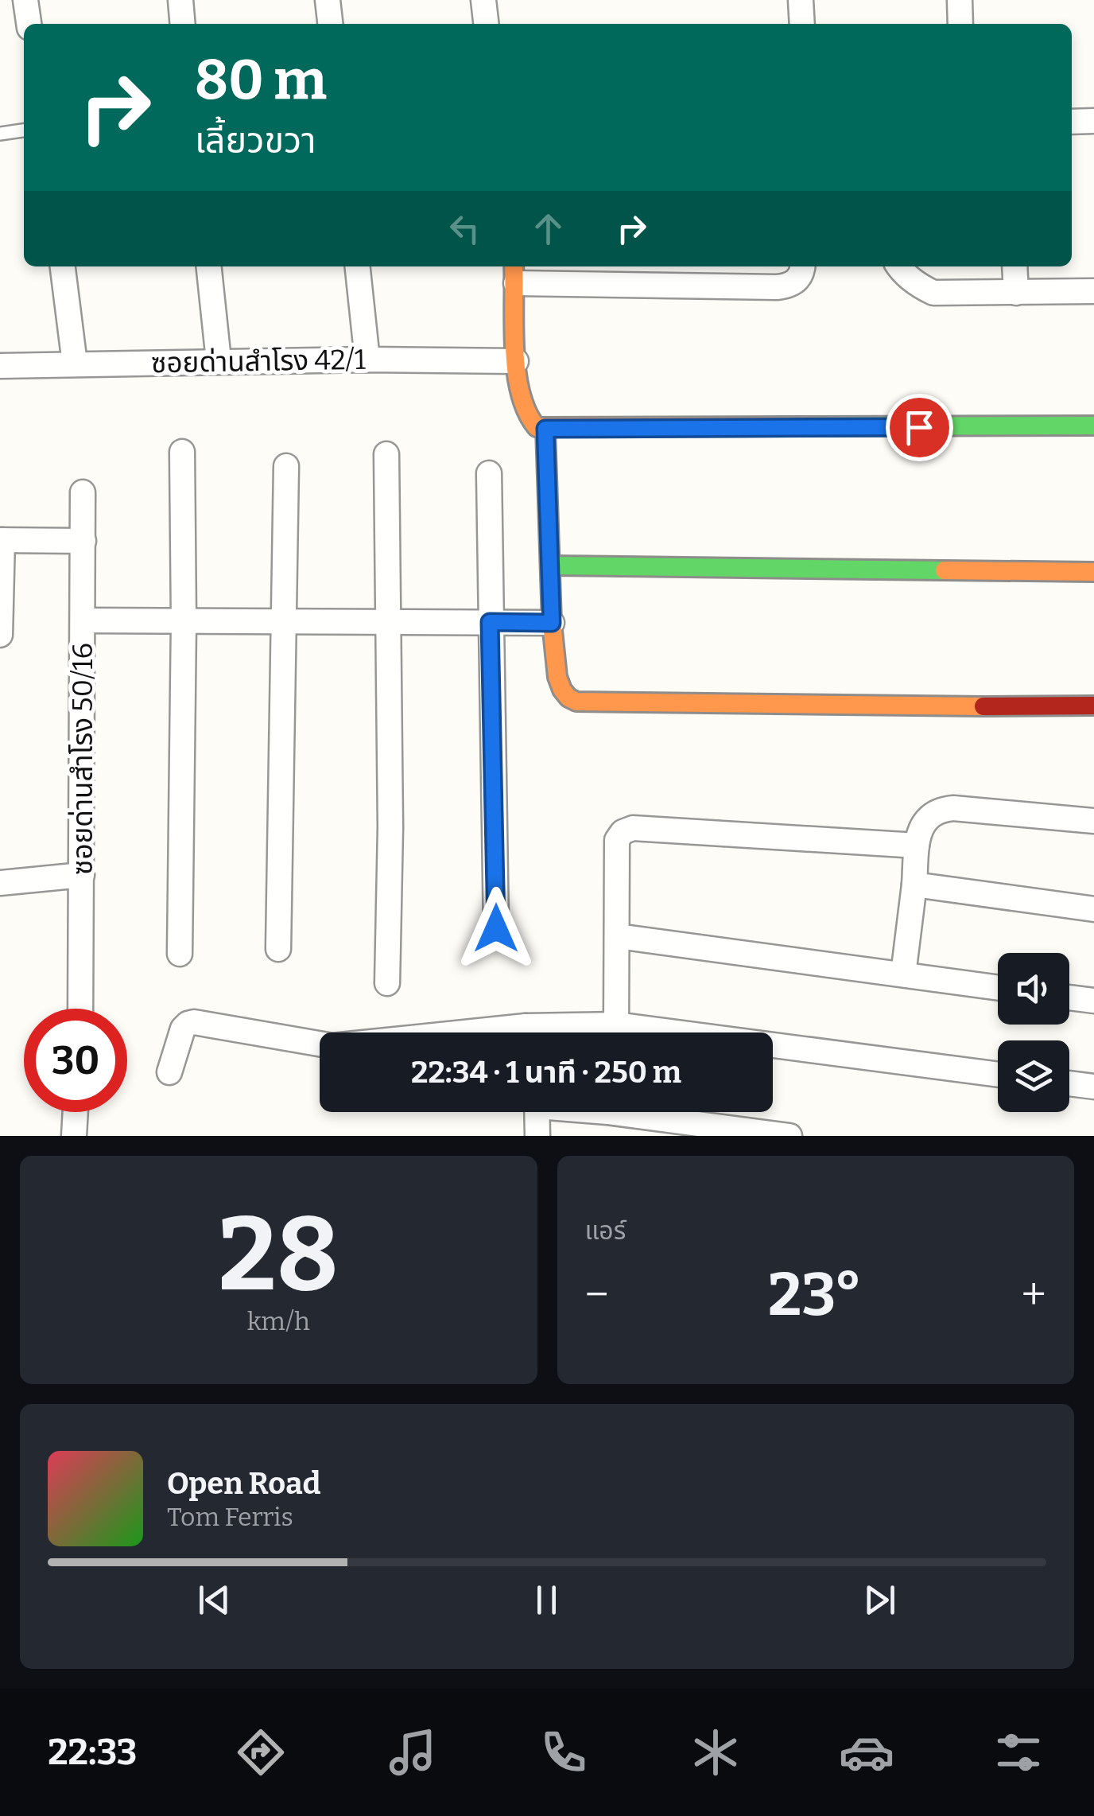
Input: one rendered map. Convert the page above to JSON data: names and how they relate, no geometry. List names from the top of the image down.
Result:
{
  "streets": {
    "street": ["ซอยด่านสำโรง 42/1", "ซอยด่านสำโรง 50/16"]
  },
  "page": {
    "turn": ["80 m", "เลี้ยวขวา"],
    "limit": "30",
    "trip": "22:34 · 1 นาที · 250 m",
    "tile": [
      ["28", "km/h"],
      "แอร์"
    ],
    "heat": ["−", "23°", "+"],
    "song": ["Open Road", "Tom Ferris"],
    "tabs": "22:33"
  }
}
